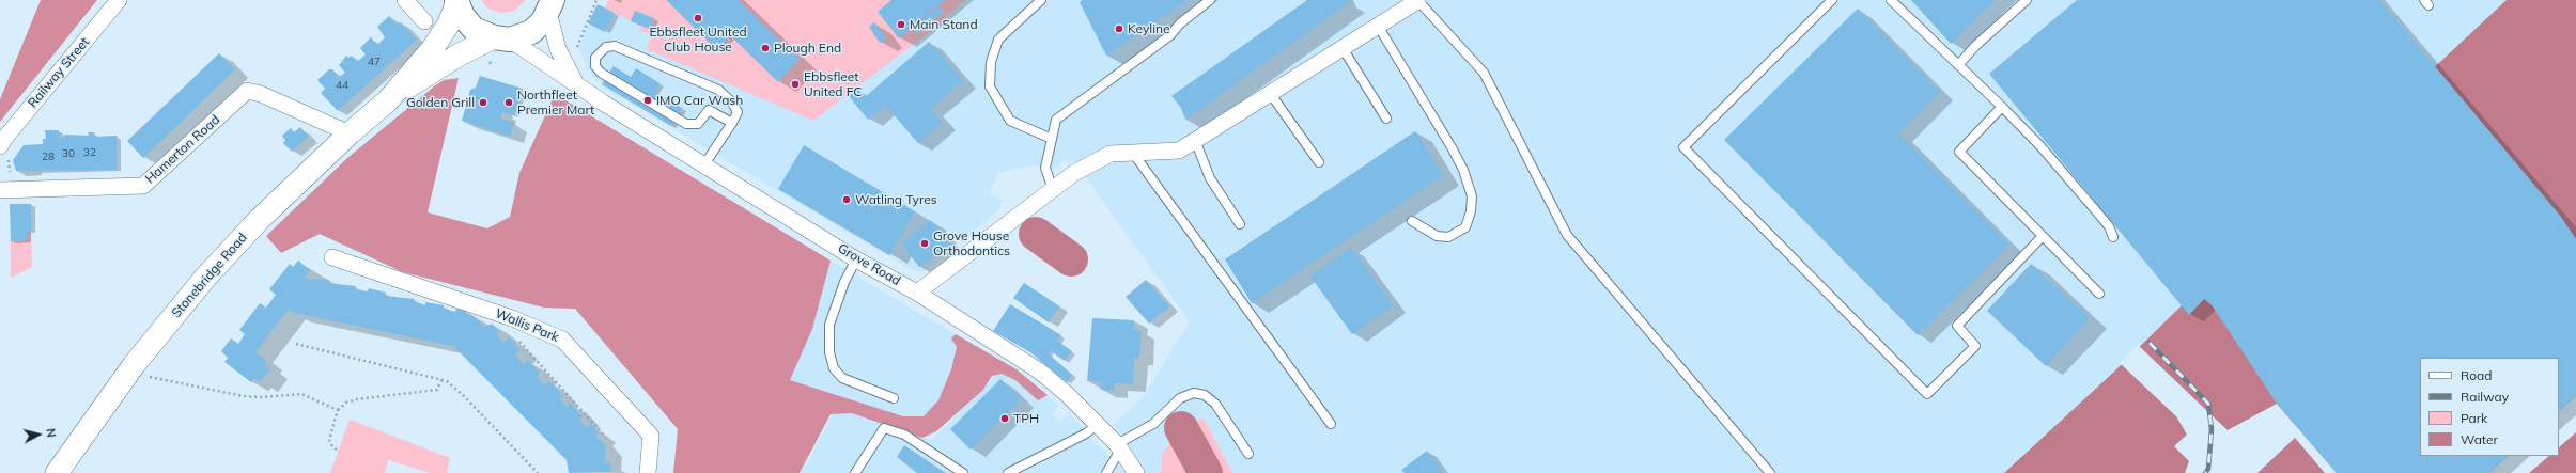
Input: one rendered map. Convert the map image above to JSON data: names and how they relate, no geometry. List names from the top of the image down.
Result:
{
  "streets": {
    "main road": ["Stonebridge Road"],
    "street": [
      "Railway Street",
      "Hamerton Road",
      "Grove Road",
      "Wallis Park"
    ]
  },
  "crossings": [
    ["Hamerton Road", "Stonebridge Road"],
    ["Grove Road", "Stonebridge Road"]
  ],
  "places": [
    "Ebbsfleet United Club House",
    "Main Stand",
    "Keyline",
    "Plough End",
    "Ebbsfleet United FC",
    "IMO Car Wash",
    "Golden Grill",
    "Northfleet Premier Mart",
    "Watling Tyres",
    "Grove House Orthodontics",
    "TPH"
  ],
  "house_numbers": [
    "47",
    "44",
    "32",
    "30",
    "28"
  ],
  "legend": [
    "Road",
    "Railway",
    "Park",
    "Water"
  ],
  "north": "right"
}
